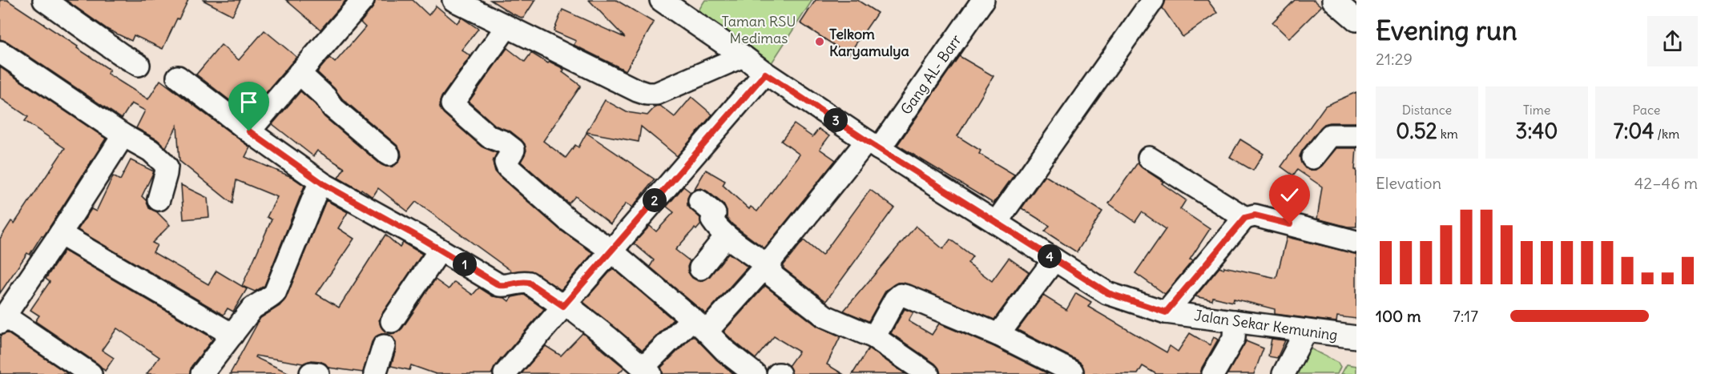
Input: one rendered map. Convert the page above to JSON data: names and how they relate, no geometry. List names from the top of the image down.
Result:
{
  "streets": {
    "street": ["Gang AL- Barr", "Jalan Sekar Kemuning"]
  },
  "crossings": [
    ["Gang AL- Barr", "Jalan Sekar Kemuning"]
  ],
  "parks": ["Taman RSU Medimas"],
  "places": ["Telkom Karyamulya"],
  "page": {
    "heading": ["Evening run", "21:29"],
    "stats": [
      ["Distance", "0.52 km"],
      ["Time", "3:40"],
      ["Pace", "7:04 /km"]
    ],
    "pins": [
      "3",
      "2",
      "4",
      "1"
    ],
    "chart": ["Elevation", "42–46 m"],
    "list": [
      {
        "name": "100 m",
        "note": "7:17"
      }
    ]
  }
}
